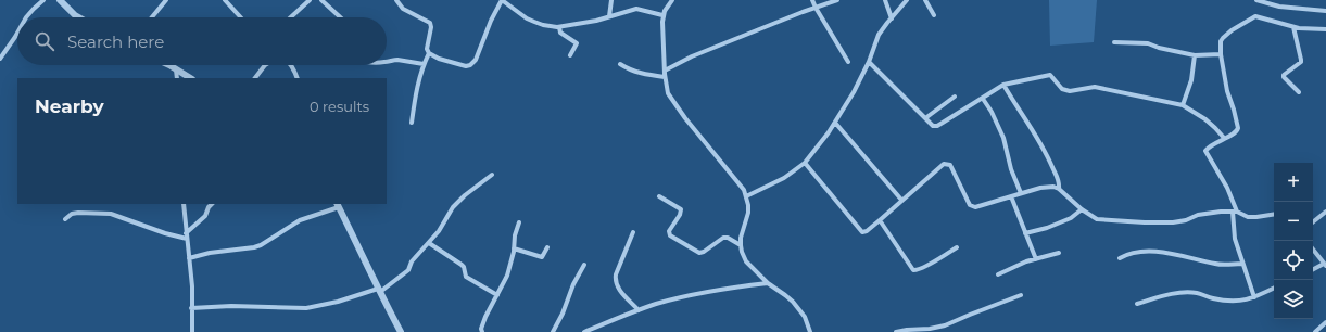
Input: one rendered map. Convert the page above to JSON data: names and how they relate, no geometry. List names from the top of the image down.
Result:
{
  "page": {
    "search": "Search here",
    "heading": ["Nearby", "0 results"],
    "map_buttons": ["+", "−"]
  }
}
